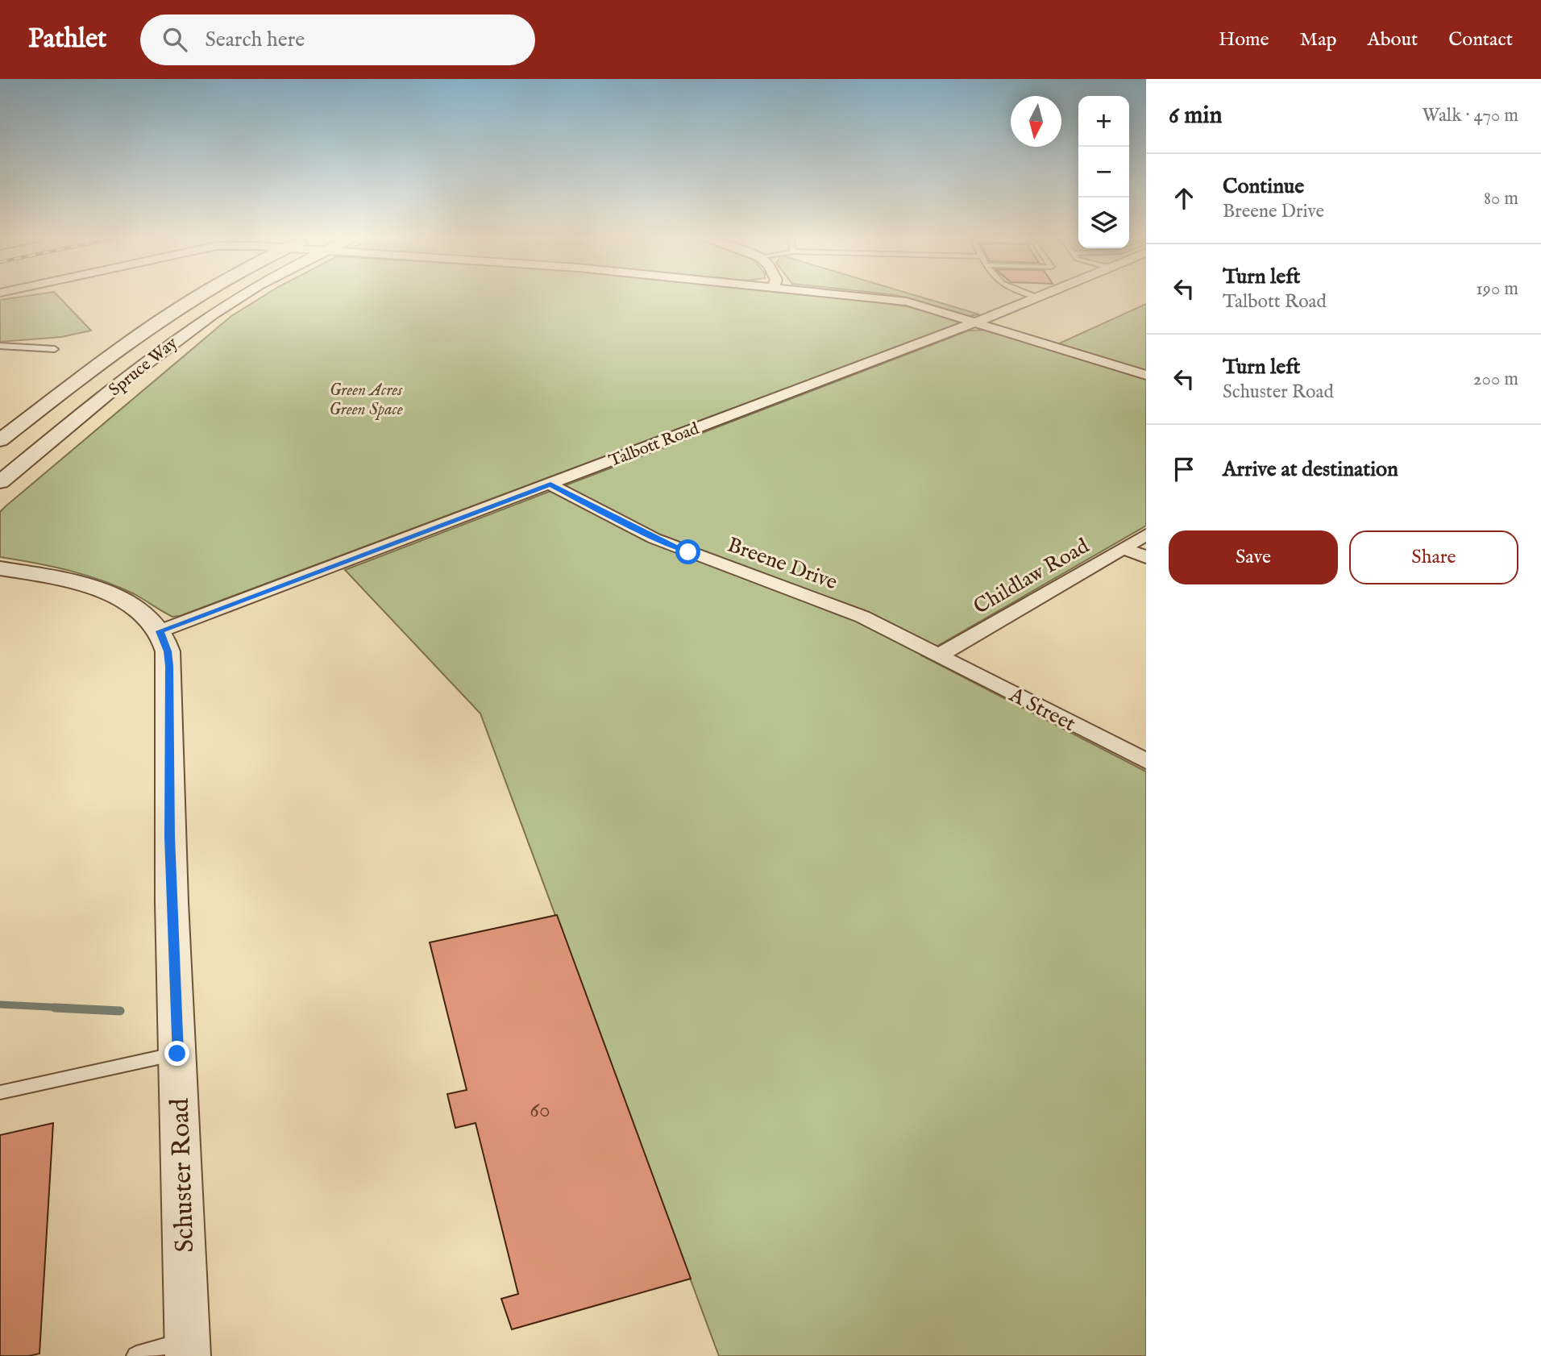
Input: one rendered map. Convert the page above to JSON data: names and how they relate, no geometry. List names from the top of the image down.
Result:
{
  "streets": {
    "street": [
      "Spruce Way",
      "Talbott Road",
      "Breene Drive",
      "Childlaw Road",
      "A Street",
      "Schuster Road"
    ]
  },
  "crossings": [
    ["Talbott Road", "Breene Drive"],
    ["Talbott Road", "Schuster Road"],
    ["Breene Drive", "Childlaw Road"],
    ["Breene Drive", "A Street"],
    ["Childlaw Road", "A Street"]
  ],
  "parks": ["Green Acres Green Space"],
  "house_numbers": ["60"],
  "north": "bottom",
  "page": {
    "header": "Pathlet",
    "search": "Search here",
    "nav": [
      "Home",
      "Map",
      "About",
      "Contact"
    ],
    "heading": ["6 min", "Walk · 470 m"],
    "map_buttons": ["+", "−"],
    "list": [
      ["Continue", "Breene Drive", "80 m"],
      ["Turn left", "Talbott Road", "190 m"],
      ["Turn left", "Schuster Road", "200 m"],
      "Arrive at destination"
    ],
    "buttons": ["Save", "Share"]
  }
}
